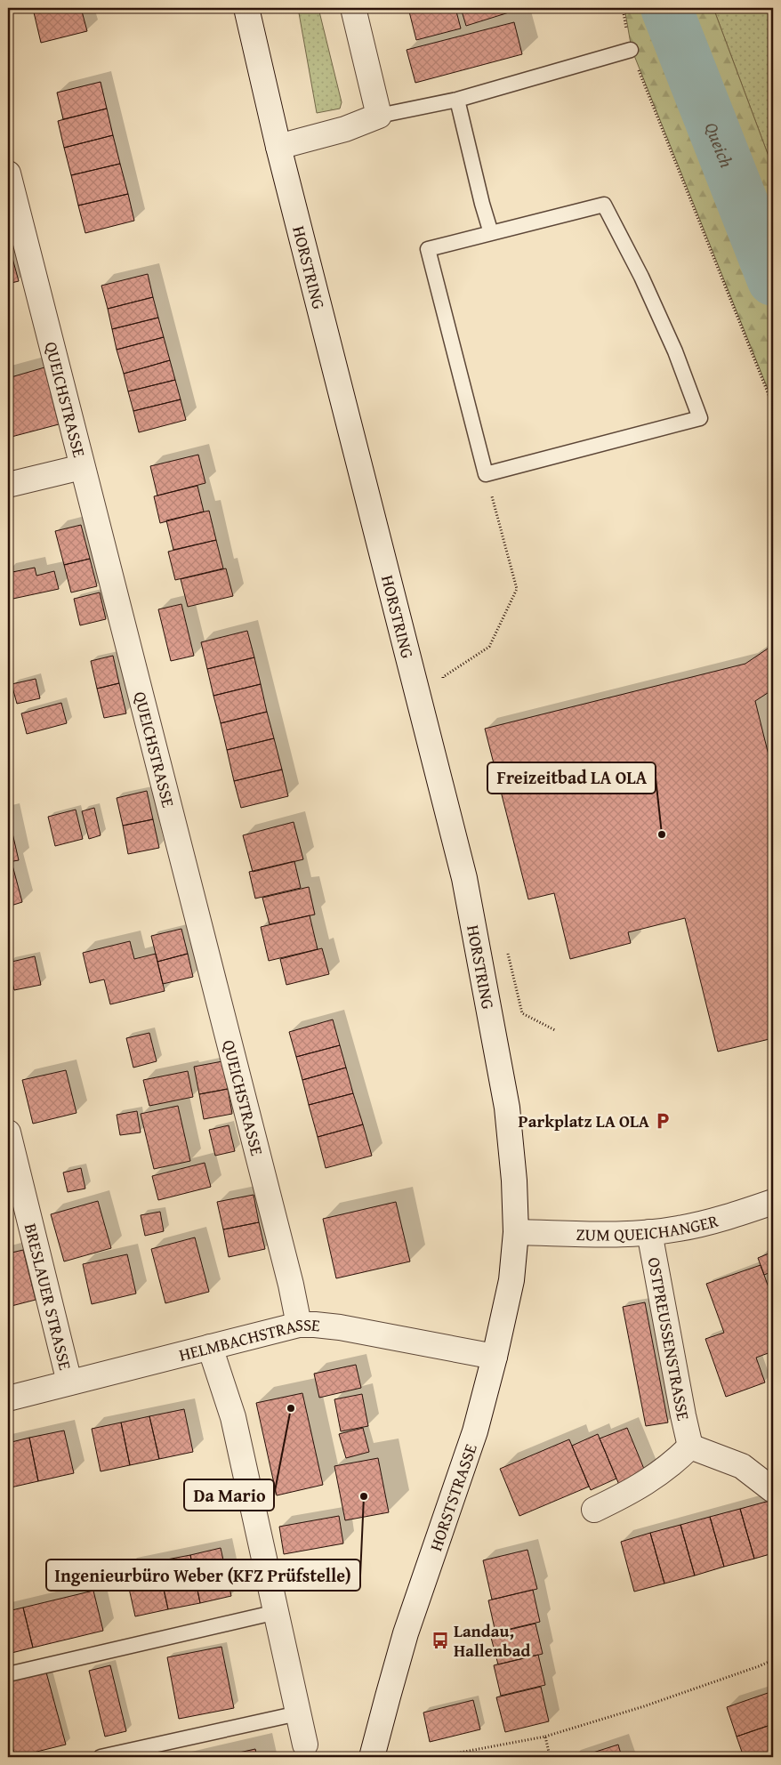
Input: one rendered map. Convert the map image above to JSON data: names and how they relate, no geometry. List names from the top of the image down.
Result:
{
  "streets": {
    "street": [
      "HORSTRING",
      "QUEICHSTRASSE",
      "ZUM QUEICHANGER",
      "BRESLAUER STRASSE",
      "OSTPREUSSENSTRASSE",
      "HELMBACHSTRASSE",
      "HORSTSTRASSE"
    ]
  },
  "crossings": [
    ["HORSTRING", "ZUM QUEICHANGER"],
    ["HORSTRING", "HORSTSTRASSE"],
    ["QUEICHSTRASSE", "HELMBACHSTRASSE"],
    ["ZUM QUEICHANGER", "OSTPREUSSENSTRASSE"],
    ["ZUM QUEICHANGER", "HORSTSTRASSE"],
    ["BRESLAUER STRASSE", "HELMBACHSTRASSE"],
    ["HELMBACHSTRASSE", "HORSTSTRASSE"]
  ],
  "water": ["Queich"],
  "places": {
    "other": ["Freizeitbad LA OLA", "Da Mario", "Ingenieurbüro Weber (KFZ Prüfstelle)"],
    "parking": ["Parkplatz LA OLA"],
    "bus stop": ["Landau, Hallenbad"]
  }
}
